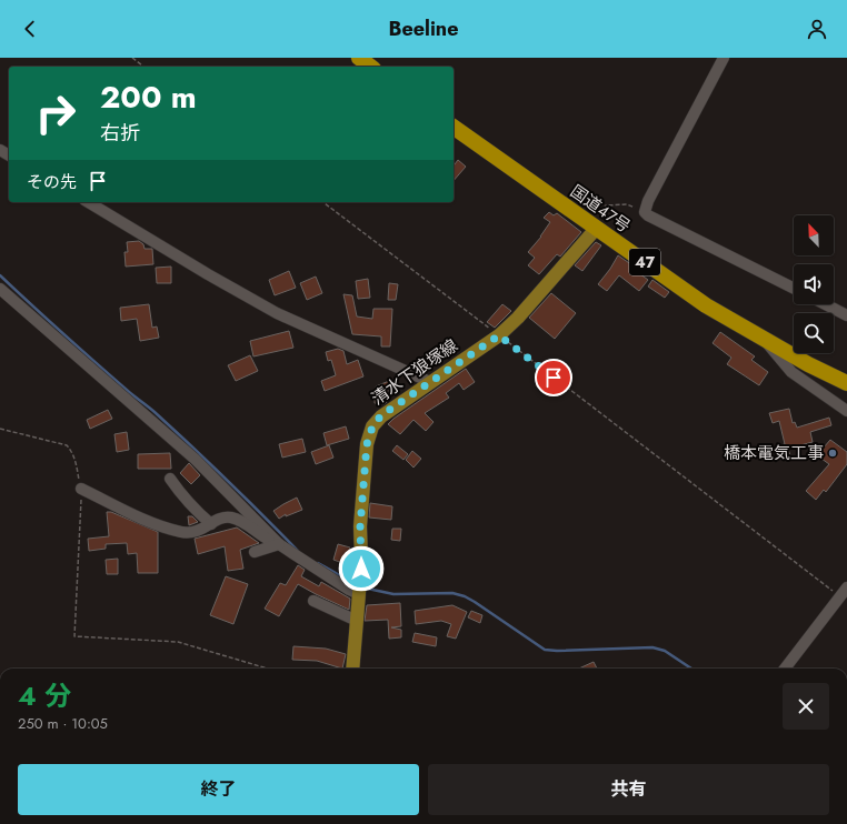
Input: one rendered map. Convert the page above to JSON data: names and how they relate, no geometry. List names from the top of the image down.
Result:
{
  "streets": {
    "highway": ["国道47号", "47"],
    "main road": ["清水下狼塚線"]
  },
  "crossings": [
    ["国道47号", "清水下狼塚線"]
  ],
  "places": ["橋本電気工事"],
  "north": "top left",
  "page": {
    "header": "Beeline",
    "turn": ["200 m", "右折"],
    "then": "その先",
    "heading": ["4 分", "250 m · 10:05"],
    "buttons": ["終了", "共有"]
  }
}
